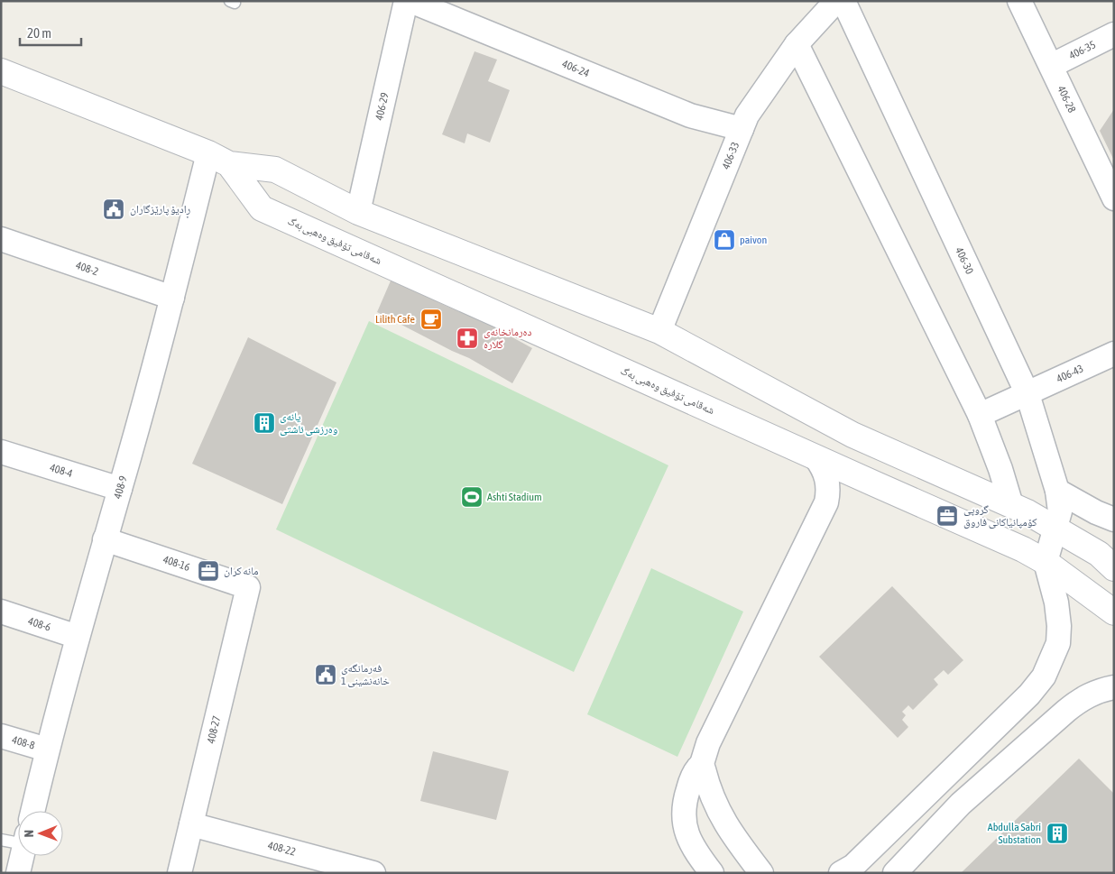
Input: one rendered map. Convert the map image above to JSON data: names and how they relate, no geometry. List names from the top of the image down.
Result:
{
  "streets": {
    "street": [
      "406-35",
      "406-24",
      "406-28",
      "406-29",
      "406-33",
      "شەقامی تۆفیق وەهبی بەگ",
      "406-30",
      "408-2",
      "406-43",
      "408-4",
      "408-9",
      "408-16",
      "408-6",
      "408-27",
      "408-8",
      "408-22"
    ]
  },
  "crossings": [
    ["406-35", "406-28"],
    ["406-24", "406-33"],
    ["شەقامی تۆفیق وەهبی بەگ", "406-30"],
    ["شەقامی تۆفیق وەهبی بەگ", "408-9"],
    ["406-30", "406-43"],
    ["408-2", "408-9"],
    ["408-4", "408-9"],
    ["408-9", "408-16"],
    ["408-9", "408-6"],
    ["408-9", "408-8"],
    ["408-16", "408-27"],
    ["408-27", "408-22"]
  ],
  "places": {
    "public building": ["ڕادیۆ پارێزگاران", "فەرمانگەی خانەنشینی 1"],
    "shop": ["paivon"],
    "cafe": ["Lilith Cafe"],
    "pharmacy": ["دەرمانخانەی گلارە"],
    "building": ["یانەی وەرزشی ئاشتی", "Abdulla Sabri Substation"],
    "sports": ["Ashti Stadium"],
    "office": ["گروپی کۆمپانیاکانی فاروق", "مانه كران"]
  },
  "scale_bar": "20 m",
  "north": "left"
}
